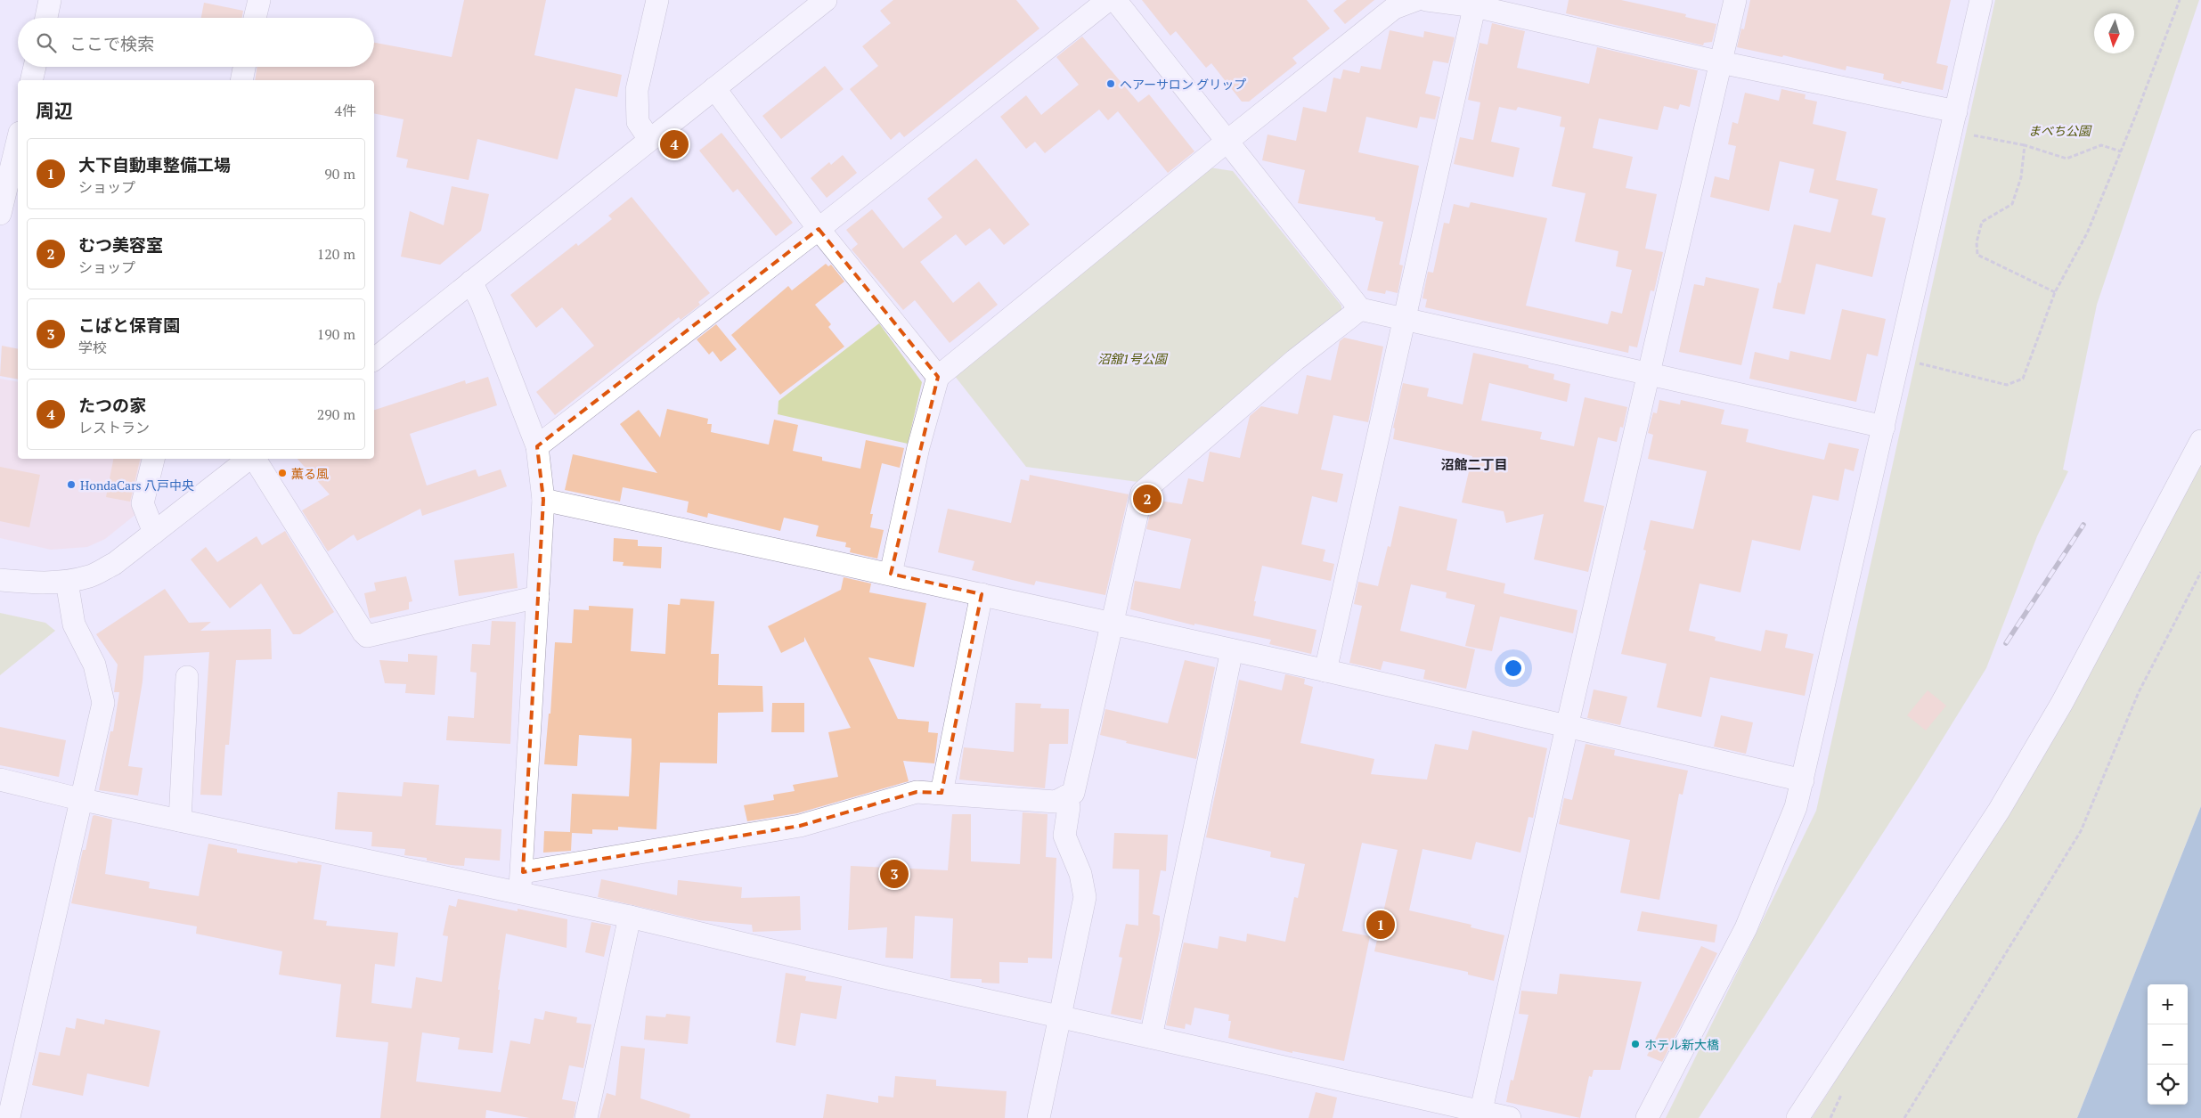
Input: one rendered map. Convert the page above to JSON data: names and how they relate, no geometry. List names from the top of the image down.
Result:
{
  "districts": ["沼館二丁目"],
  "parks": ["まべち公園", "沼舘1号公園"],
  "places": [
    "ヘアーサロン グリップ",
    "薫る風",
    "HondaCars 八戸中央",
    "ホテル新大橋"
  ],
  "north": "bottom",
  "page": {
    "search": "ここで検索",
    "heading": ["周辺", "4件"],
    "pins": [
      "4",
      "2",
      "3",
      "1"
    ],
    "list": [
      {
        "mark": "1",
        "name": "大下自動車整備工場",
        "note": "ショップ",
        "value": "90 m"
      },
      {
        "mark": "2",
        "name": "むつ美容室",
        "note": "ショップ",
        "value": "120 m"
      },
      {
        "mark": "3",
        "name": "こばと保育園",
        "note": "学校",
        "value": "190 m"
      },
      {
        "mark": "4",
        "name": "たつの家",
        "note": "レストラン",
        "value": "290 m"
      }
    ],
    "map_buttons": ["+", "−"]
  }
}
